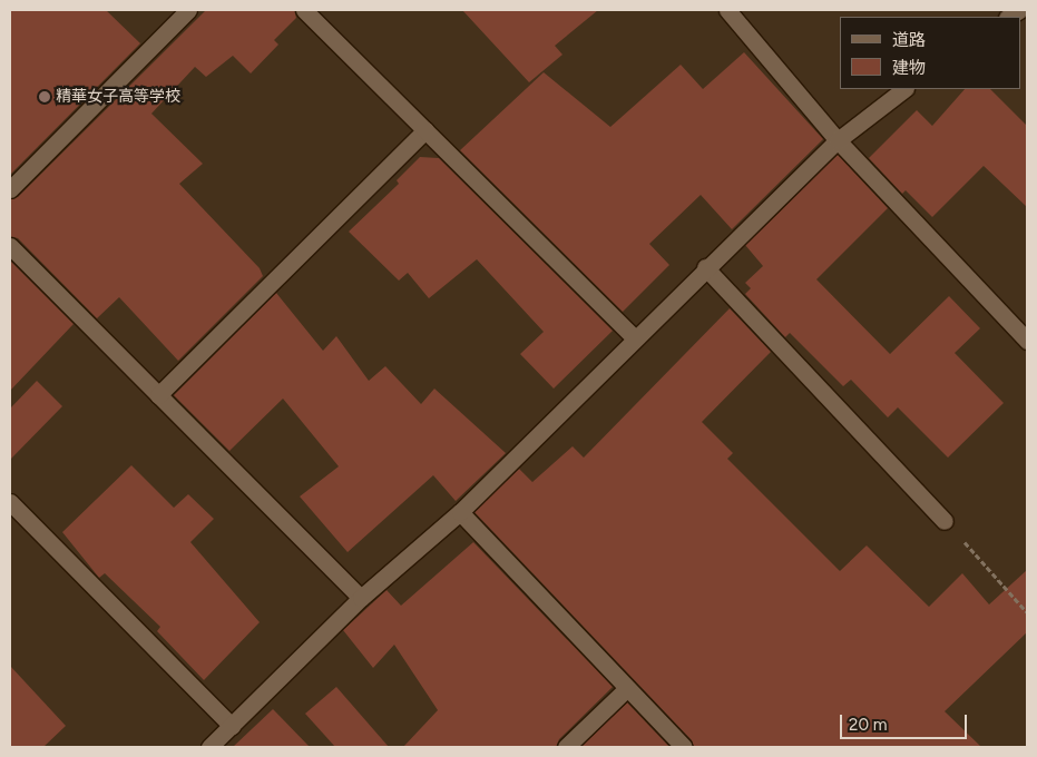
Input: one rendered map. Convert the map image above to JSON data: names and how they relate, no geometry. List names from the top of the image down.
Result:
{
  "places": ["精華女子高等学校"],
  "legend": ["道路", "建物"],
  "scale_bar": "20 m"
}
